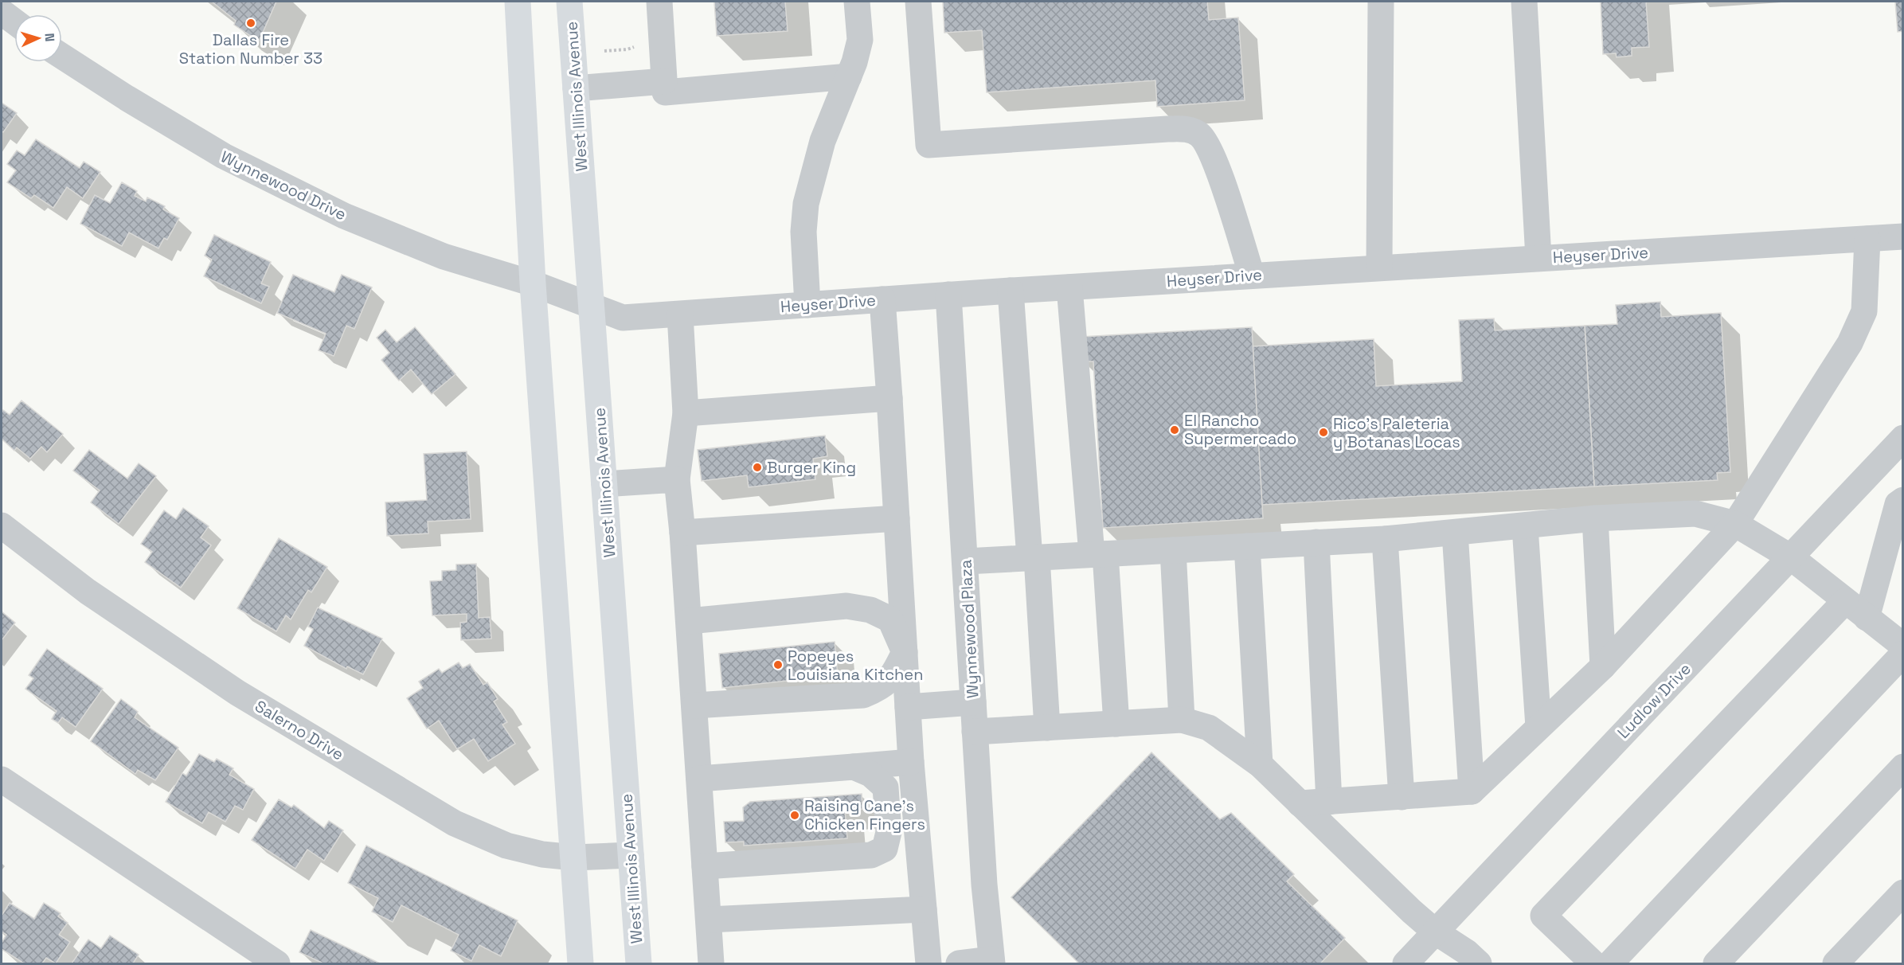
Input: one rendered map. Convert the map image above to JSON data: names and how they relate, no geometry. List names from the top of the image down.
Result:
{
  "streets": {
    "main road": ["West Illinois Avenue"],
    "street": [
      "Wynnewood Drive",
      "Heyser Drive",
      "Wynnewood Plaza",
      "Ludlow Drive",
      "Salerno Drive"
    ]
  },
  "crossings": [
    ["West Illinois Avenue", "Heyser Drive"],
    ["West Illinois Avenue", "Salerno Drive"],
    ["Wynnewood Drive", "Heyser Drive"],
    ["Heyser Drive", "Wynnewood Plaza"]
  ],
  "places": [
    "Dallas Fire Station Number 33",
    "El Rancho Supermercado",
    "Rico's Paleteria y Botanas Locas",
    "Burger King",
    "Popeyes Louisiana Kitchen",
    "Raising Cane's Chicken Fingers"
  ],
  "north": "right"
}
